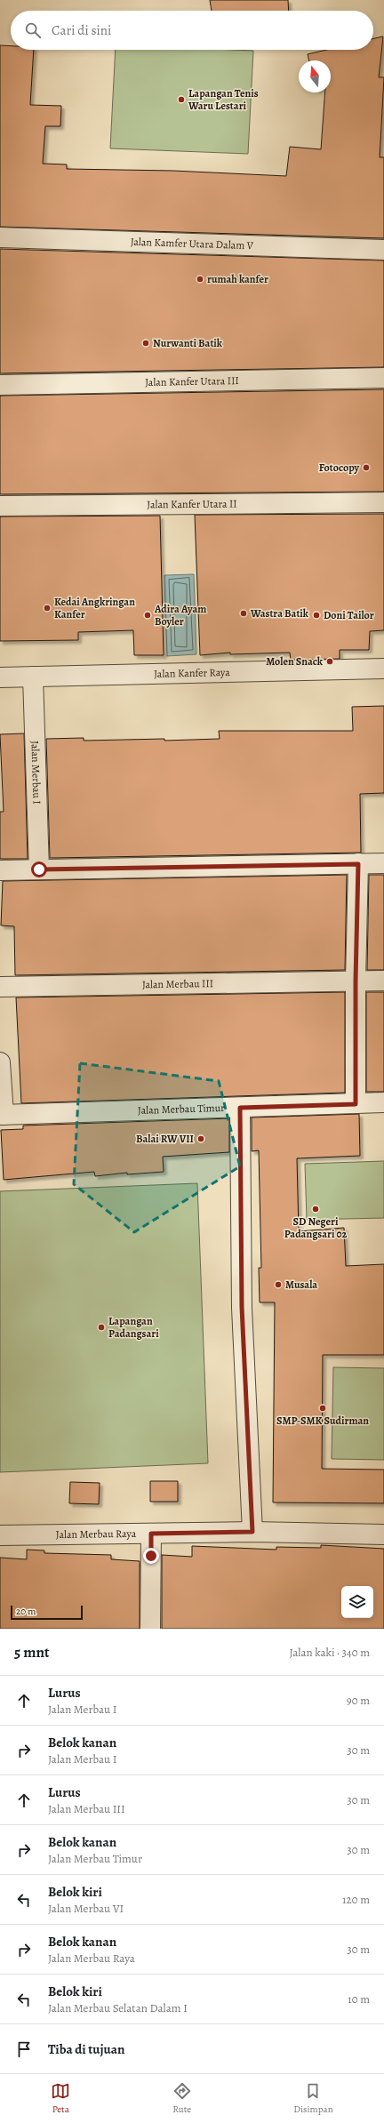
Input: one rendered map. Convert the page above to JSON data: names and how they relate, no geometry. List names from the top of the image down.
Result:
{
  "streets": {
    "street": [
      "Jalan Kamfer Utara Dalam V",
      "Jalan Kanfer Utara III",
      "Jalan Kanfer Utara II",
      "Jalan Kanfer Raya",
      "Jalan Merbau I",
      "Jalan Merbau III",
      "Jalan Merbau Timur",
      "Jalan Merbau Raya"
    ]
  },
  "crossings": [
    ["Jalan Kanfer Raya", "Jalan Merbau I"]
  ],
  "places": [
    "Lapangan Tenis Waru Lestari",
    "rumah kanfer",
    "Nurwanti Batik",
    "Fotocopy",
    "Kedai Angkringan Kanfer",
    "Wastra Batik",
    "Adira Ayam Boyler",
    "Doni Tailor",
    "Molen Snack",
    "Balai RW VII",
    "SD Negeri Padangsari 02",
    "Musala",
    "Lapangan Padangsari",
    "SMP-SMK Sudirman"
  ],
  "scale_bar": "20 m",
  "north": "top",
  "page": {
    "search": "Cari di sini",
    "scale": "20 m",
    "heading": ["5 mnt", "Jalan kaki · 340 m"],
    "list": [
      ["Lurus", "Jalan Merbau I", "90 m"],
      ["Belok kanan", "Jalan Merbau I", "30 m"],
      ["Lurus", "Jalan Merbau III", "30 m"],
      ["Belok kanan", "Jalan Merbau Timur", "30 m"],
      ["Belok kiri", "Jalan Merbau VI", "120 m"],
      ["Belok kanan", "Jalan Merbau Raya", "30 m"],
      ["Belok kiri", "Jalan Merbau Selatan Dalam I", "10 m"],
      "Tiba di tujuan"
    ],
    "nav": ["Peta", "Rute", "Disimpan"]
  }
}
